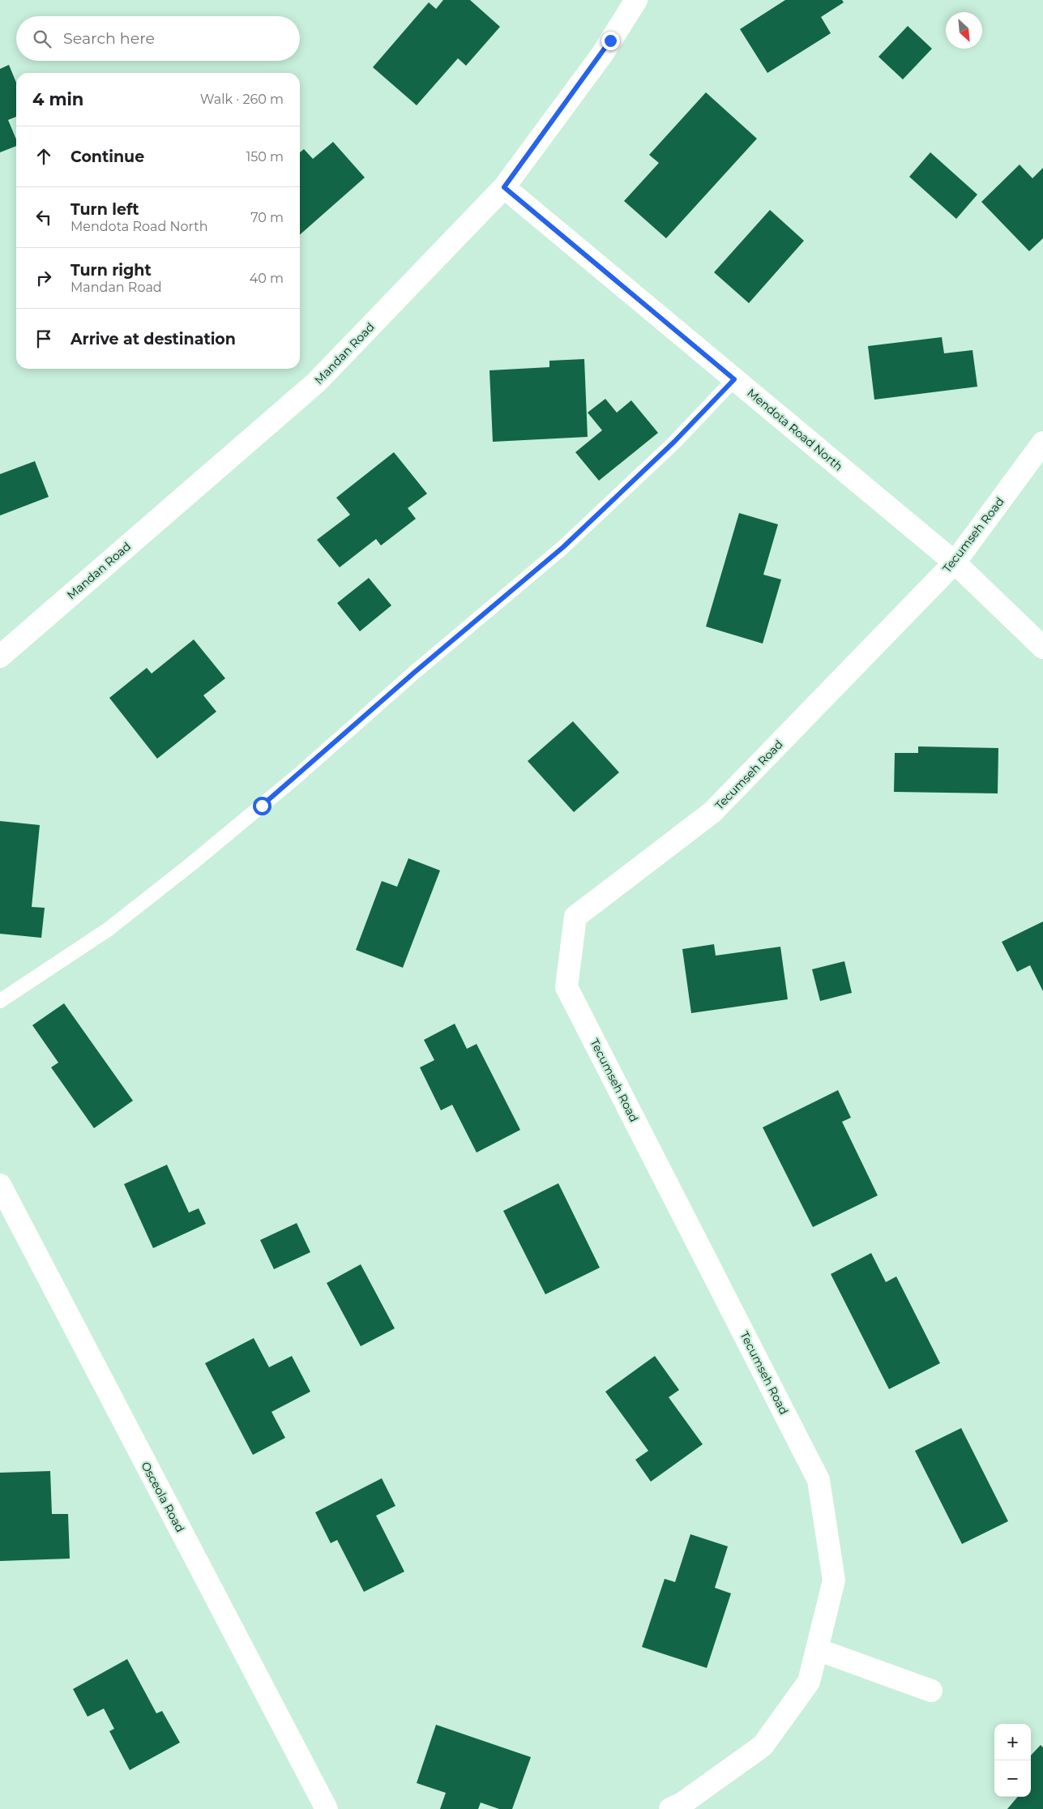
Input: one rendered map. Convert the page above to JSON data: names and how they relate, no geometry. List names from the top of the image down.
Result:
{
  "streets": {
    "street": [
      "Mandan Road",
      "Mendota Road North",
      "Tecumseh Road",
      "Osceola Road"
    ]
  },
  "crossings": [
    ["Mandan Road", "Mendota Road North"],
    ["Mendota Road North", "Tecumseh Road"]
  ],
  "north": "bottom right",
  "page": {
    "search": "Search here",
    "heading": ["4 min", "Walk · 260 m"],
    "list": [
      ["Continue", "150 m"],
      ["Turn left", "Mendota Road North", "70 m"],
      ["Turn right", "Mandan Road", "40 m"],
      "Arrive at destination"
    ],
    "map_buttons": ["+", "−"]
  }
}
